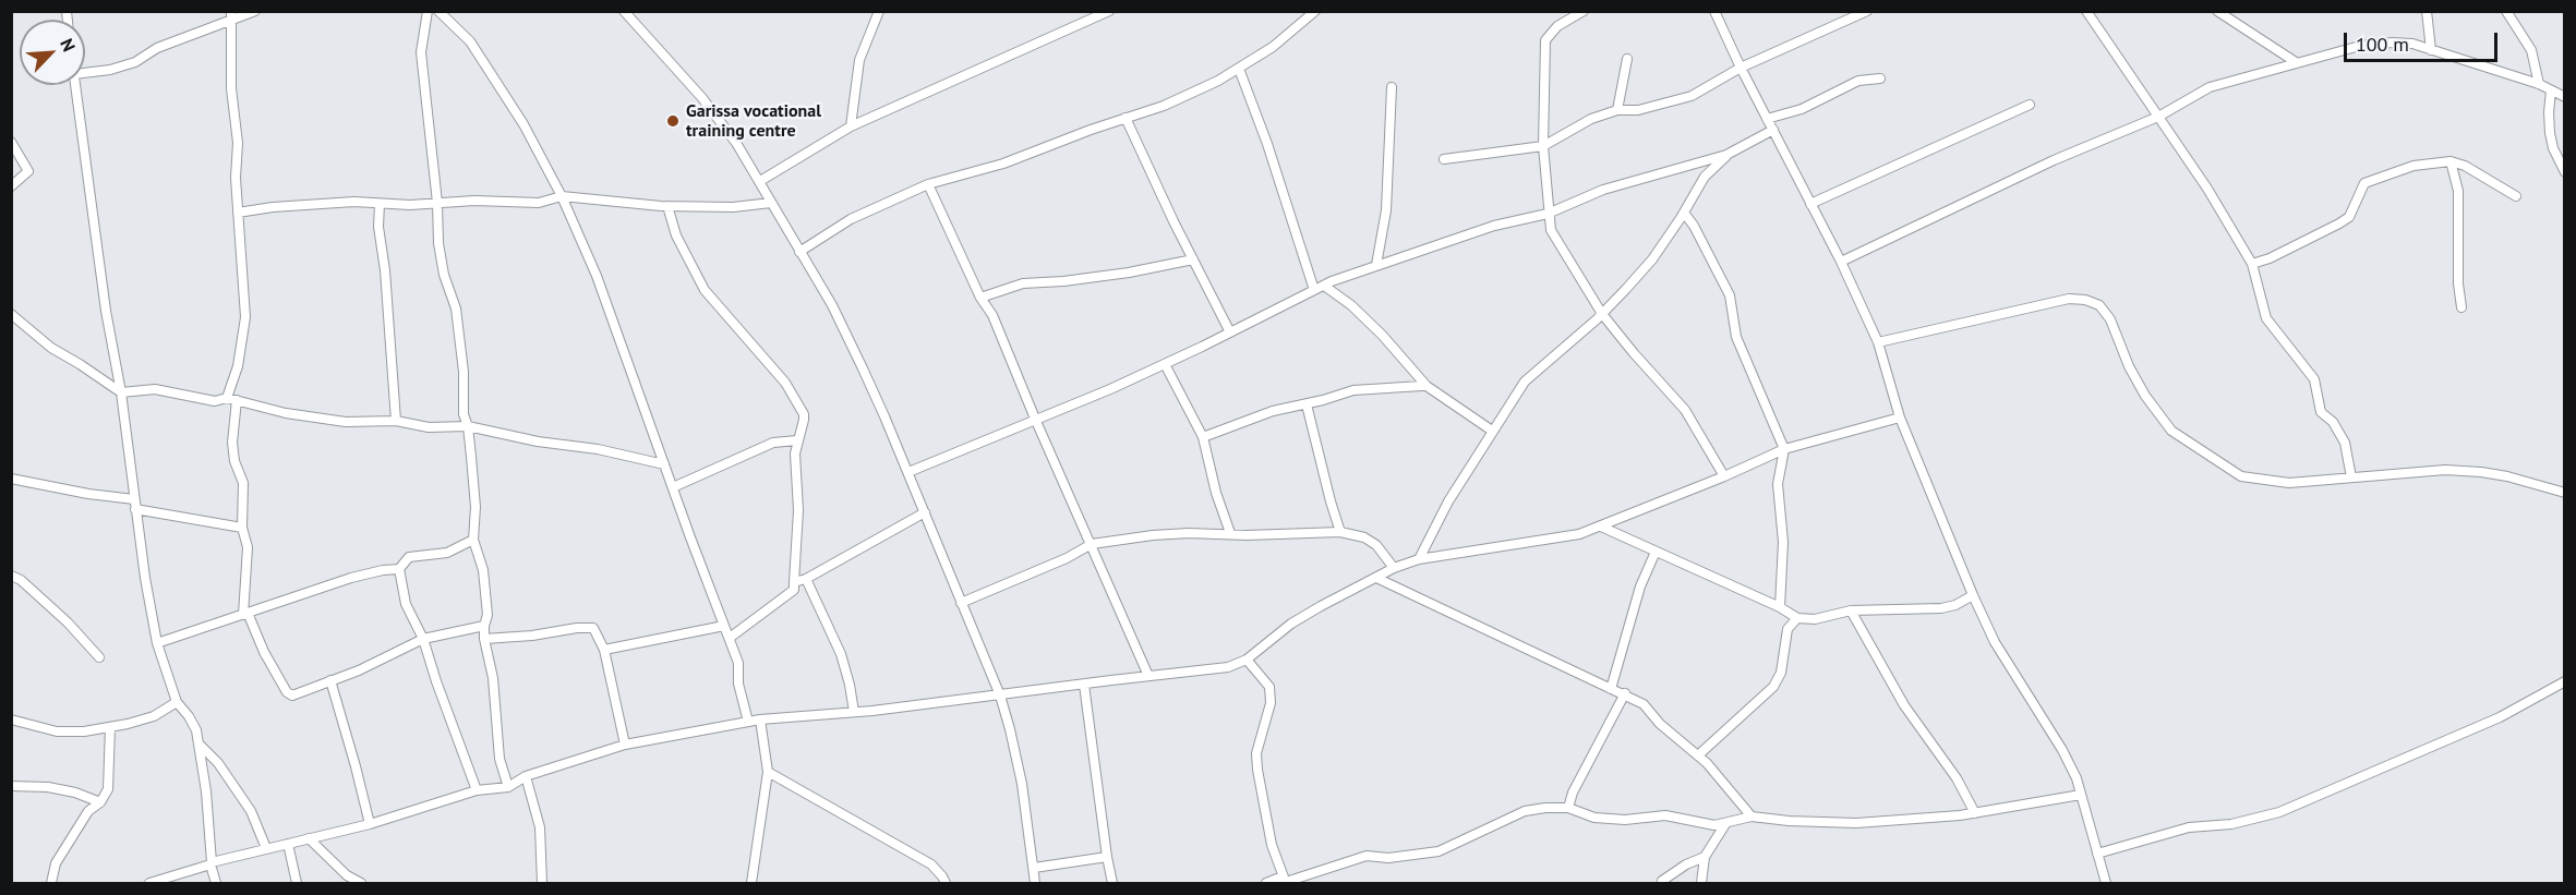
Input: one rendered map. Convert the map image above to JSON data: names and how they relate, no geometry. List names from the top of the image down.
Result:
{
  "places": ["Garissa vocational training centre"],
  "scale_bar": "100 m",
  "north": "top right"
}
